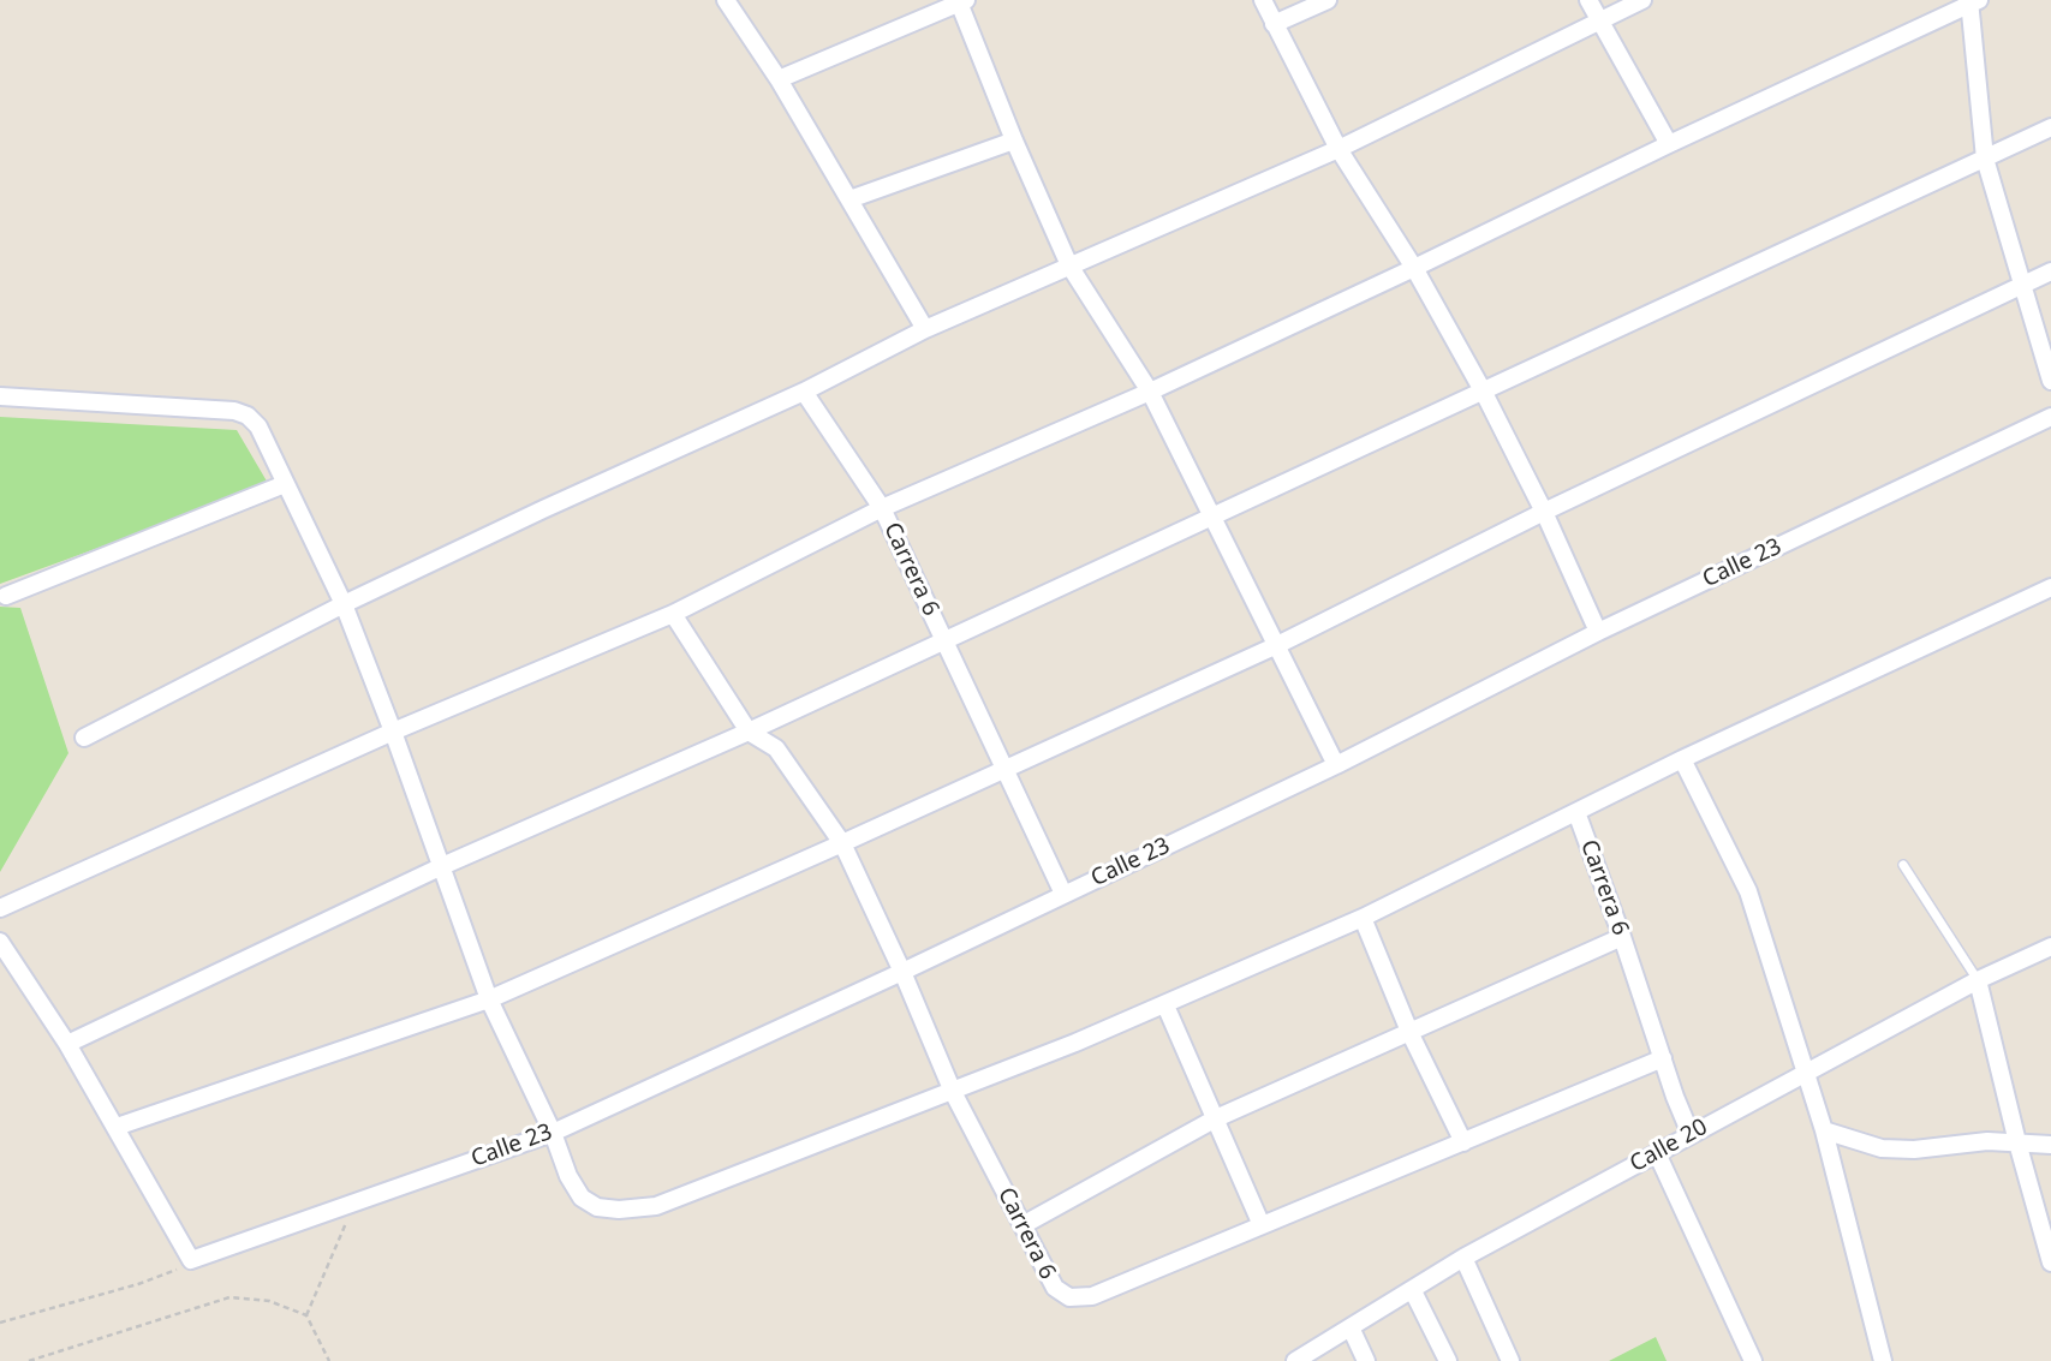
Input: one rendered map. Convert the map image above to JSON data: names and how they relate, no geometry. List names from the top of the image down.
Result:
{
  "streets": {
    "street": ["Calle 23", "Carrera 6", "Calle 20"]
  },
  "crossings": [
    ["Calle 23", "Carrera 6"],
    ["Carrera 6", "Calle 20"]
  ]
}
